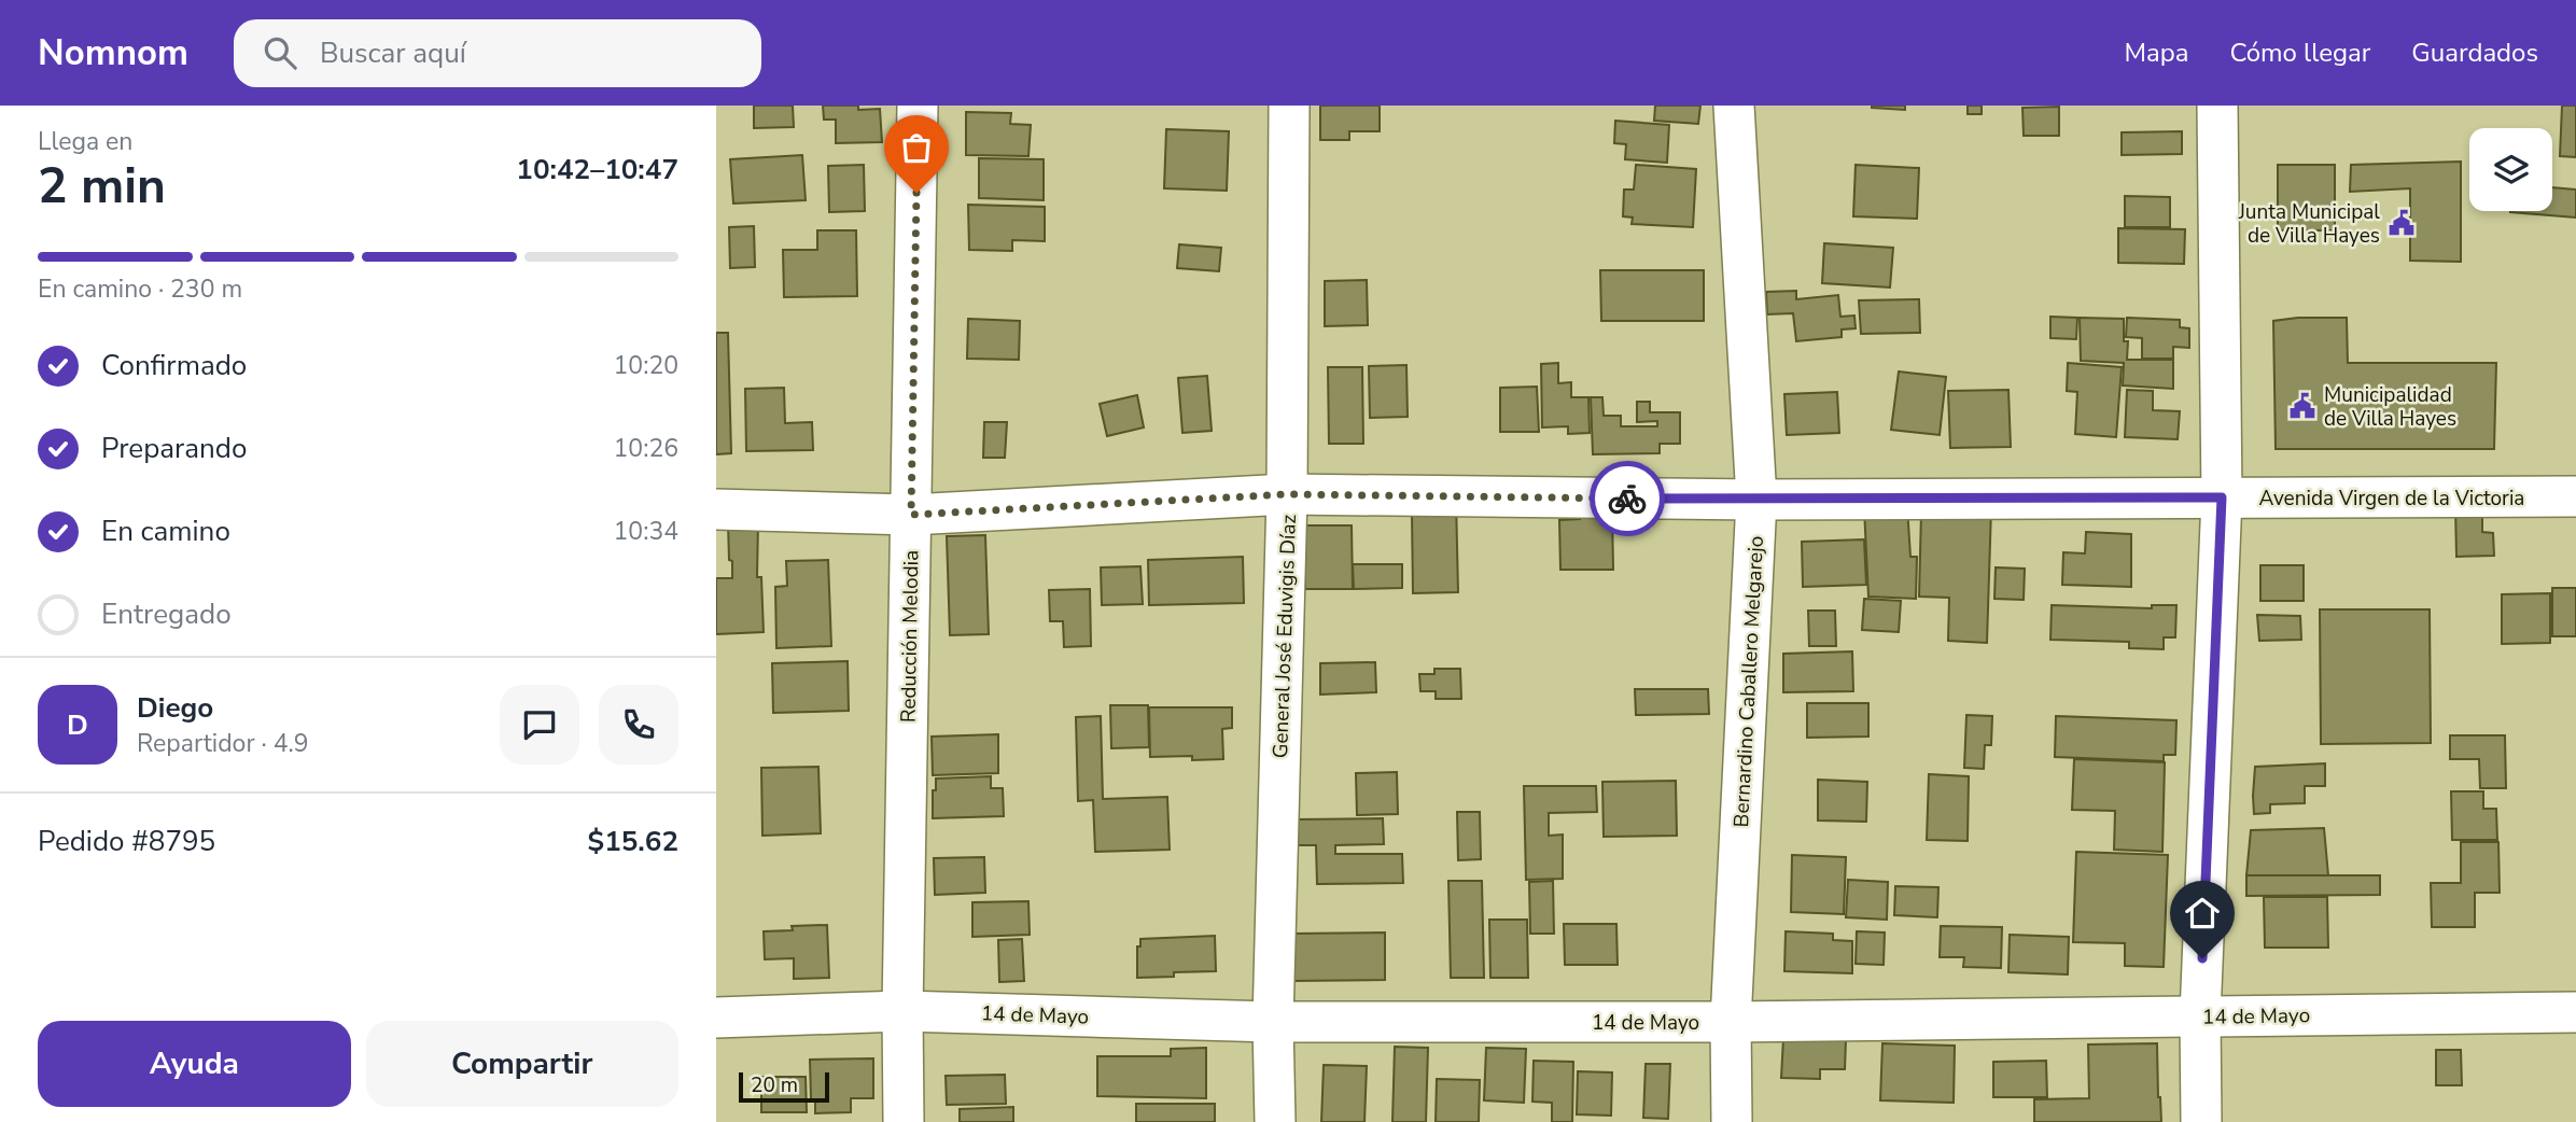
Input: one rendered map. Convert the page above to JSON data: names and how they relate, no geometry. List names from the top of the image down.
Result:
{
  "streets": {
    "street": [
      "Avenida Virgen de la Victoria",
      "Reducción Melodia",
      "General José Eduvigis Díaz",
      "Bernardino Caballero Melgarejo",
      "14 de Mayo"
    ]
  },
  "crossings": [
    ["Avenida Virgen de la Victoria", "Reducción Melodia"],
    ["Avenida Virgen de la Victoria", "General José Eduvigis Díaz"],
    ["Avenida Virgen de la Victoria", "Bernardino Caballero Melgarejo"],
    ["Reducción Melodia", "14 de Mayo"],
    ["General José Eduvigis Díaz", "14 de Mayo"],
    ["Bernardino Caballero Melgarejo", "14 de Mayo"]
  ],
  "places": {
    "public building": ["Junta Municipal de Villa Hayes", "Municipalidad de Villa Hayes"]
  },
  "scale_bar": "20 m",
  "page": {
    "header": "Nomnom",
    "search": "Buscar aquí",
    "nav": ["Mapa", "Cómo llegar", "Guardados"],
    "heading": ["2 min", "Llega en", "10:42–10:47"],
    "panel": [
      "Diego",
      "Repartidor · 4.9",
      "Pedido #8795",
      "$15.62"
    ],
    "bar": "En camino · 230 m",
    "list": [
      ["Confirmado", "10:20"],
      ["Preparando", "10:26"],
      ["En camino", "10:34"],
      "Entregado"
    ],
    "round": "D",
    "buttons": ["Ayuda", "Compartir"],
    "scale": "20 m"
  }
}
